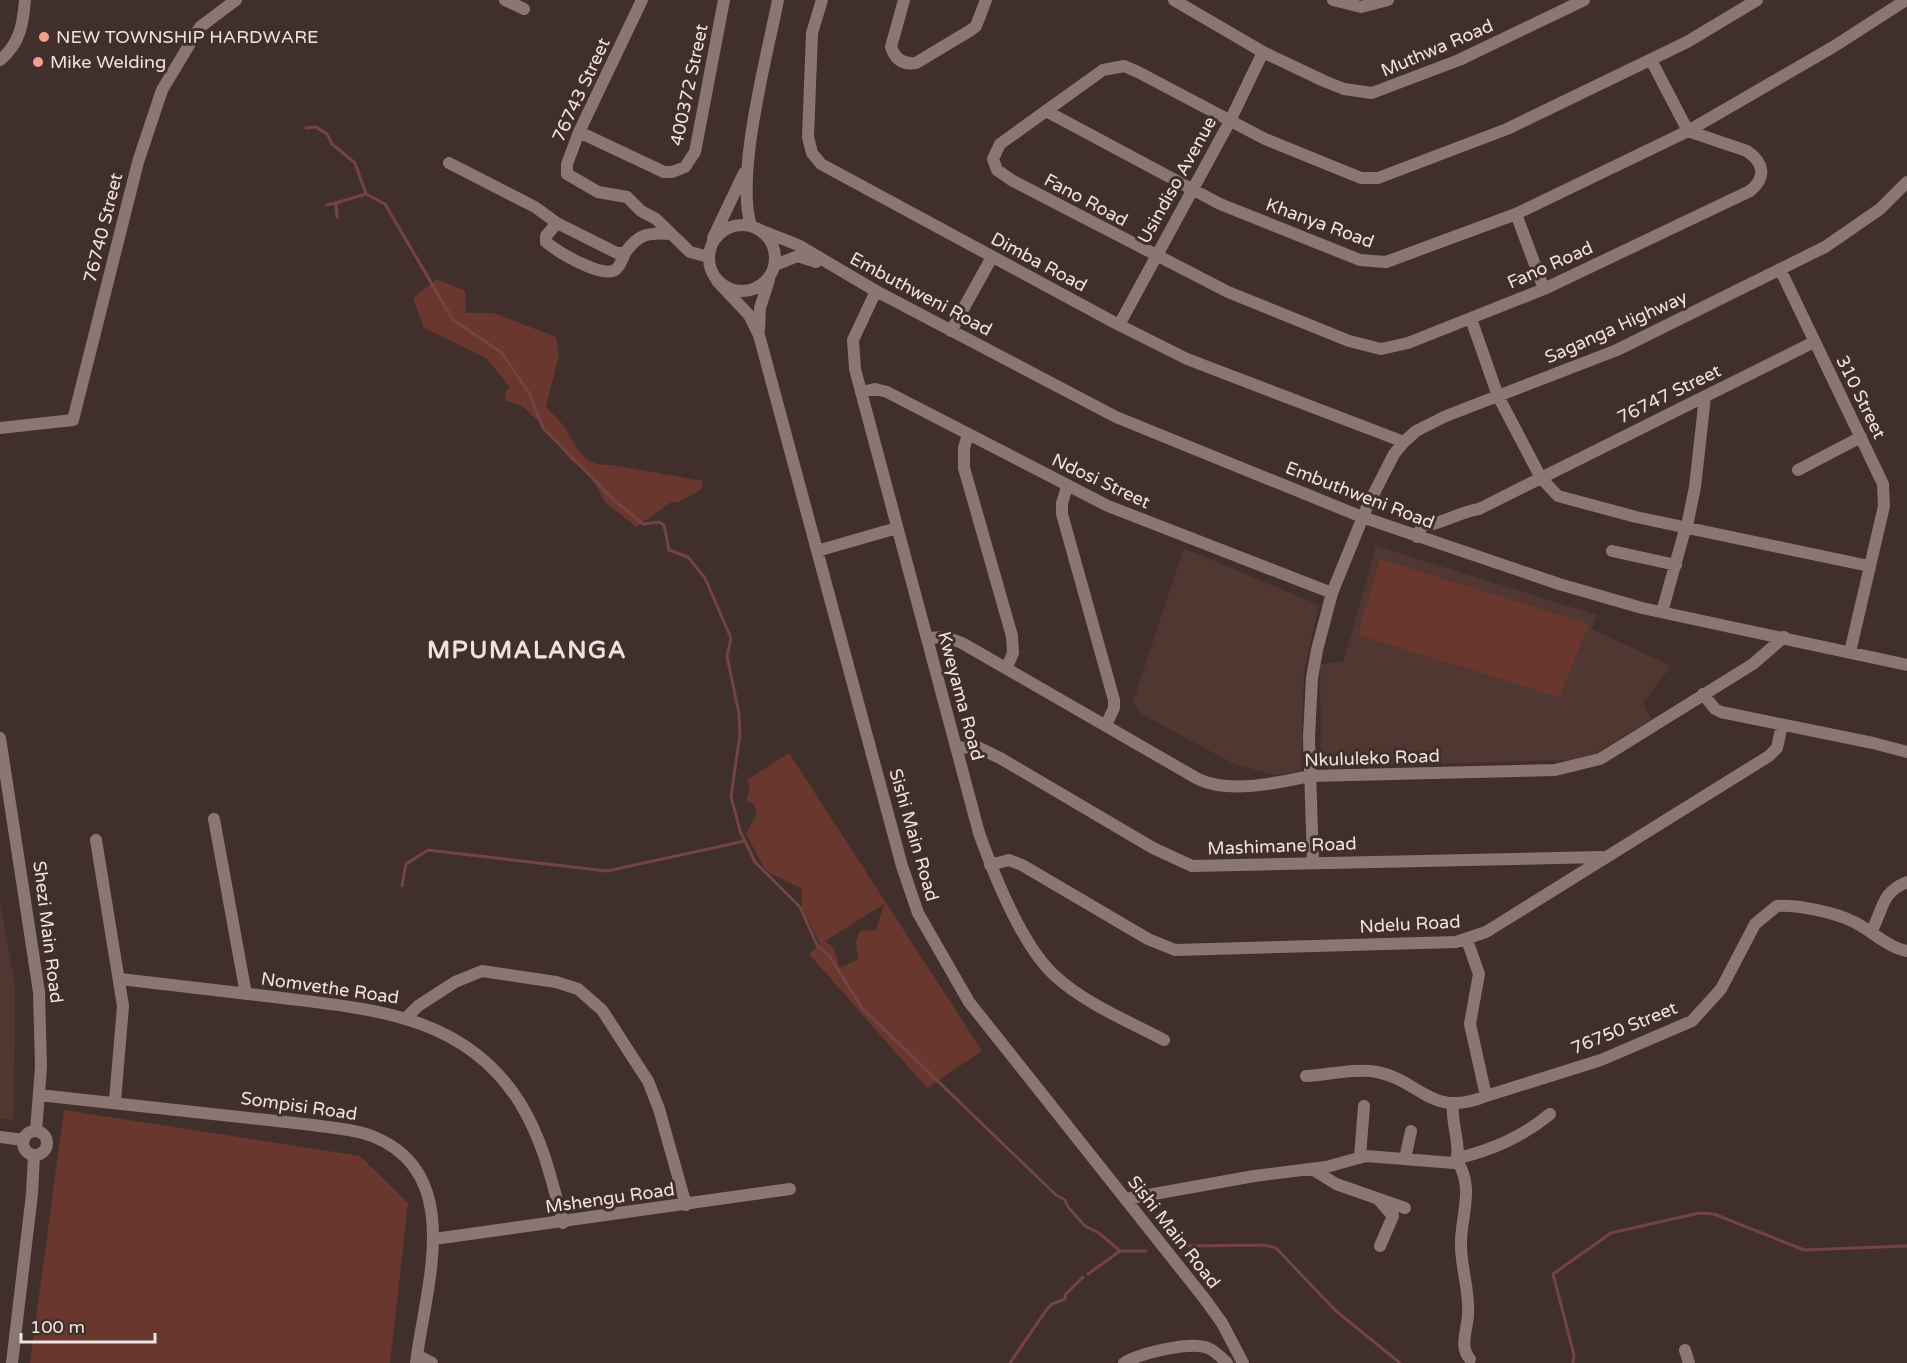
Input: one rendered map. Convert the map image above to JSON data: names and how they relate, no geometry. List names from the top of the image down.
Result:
{
  "streets": {
    "street": [
      "Muthwa Road",
      "400372 Street",
      "76743 Street",
      "Usindiso Avenue",
      "Fano Road",
      "Khanya Road",
      "76740 Street",
      "Dimba Road",
      "Embuthweni Road",
      "Saganga Highway",
      "76747 Street",
      "310 Street",
      "Ndosi Street",
      "Kweyama Road",
      "Nkululeko Road",
      "Sishi Main Road",
      "Mashimane Road",
      "Ndelu Road",
      "Shezi Main Road",
      "Nomvethe Road",
      "76750 Street",
      "Sompisi Road",
      "Mshengu Road"
    ]
  },
  "crossings": [
    ["Muthwa Road", "Usindiso Avenue"],
    ["400372 Street", "76743 Street"],
    ["76743 Street", "Embuthweni Road"],
    ["76743 Street", "Sishi Main Road"],
    ["Usindiso Avenue", "Fano Road"],
    ["Usindiso Avenue", "Khanya Road"],
    ["Usindiso Avenue", "Dimba Road"],
    ["Fano Road", "Khanya Road"],
    ["Dimba Road", "Saganga Highway"],
    ["Embuthweni Road", "Saganga Highway"],
    ["Embuthweni Road", "76747 Street"],
    ["Embuthweni Road", "310 Street"],
    ["Embuthweni Road", "Kweyama Road"],
    ["Embuthweni Road", "Nkululeko Road"],
    ["Embuthweni Road", "Sishi Main Road"],
    ["Saganga Highway", "310 Street"],
    ["Saganga Highway", "Ndosi Street"],
    ["Saganga Highway", "Nkululeko Road"],
    ["Saganga Highway", "Mashimane Road"],
    ["76747 Street", "310 Street"],
    ["Ndosi Street", "Kweyama Road"],
    ["Kweyama Road", "Nkululeko Road"],
    ["Kweyama Road", "Mashimane Road"],
    ["Kweyama Road", "Ndelu Road"],
    ["Mashimane Road", "Ndelu Road"],
    ["Shezi Main Road", "Sompisi Road"],
    ["Nomvethe Road", "Mshengu Road"],
    ["Sompisi Road", "Mshengu Road"]
  ],
  "districts": ["MPUMALANGA"],
  "places": ["NEW TOWNSHIP HARDWARE", "Mike Welding"],
  "scale_bar": "100 m"
}
